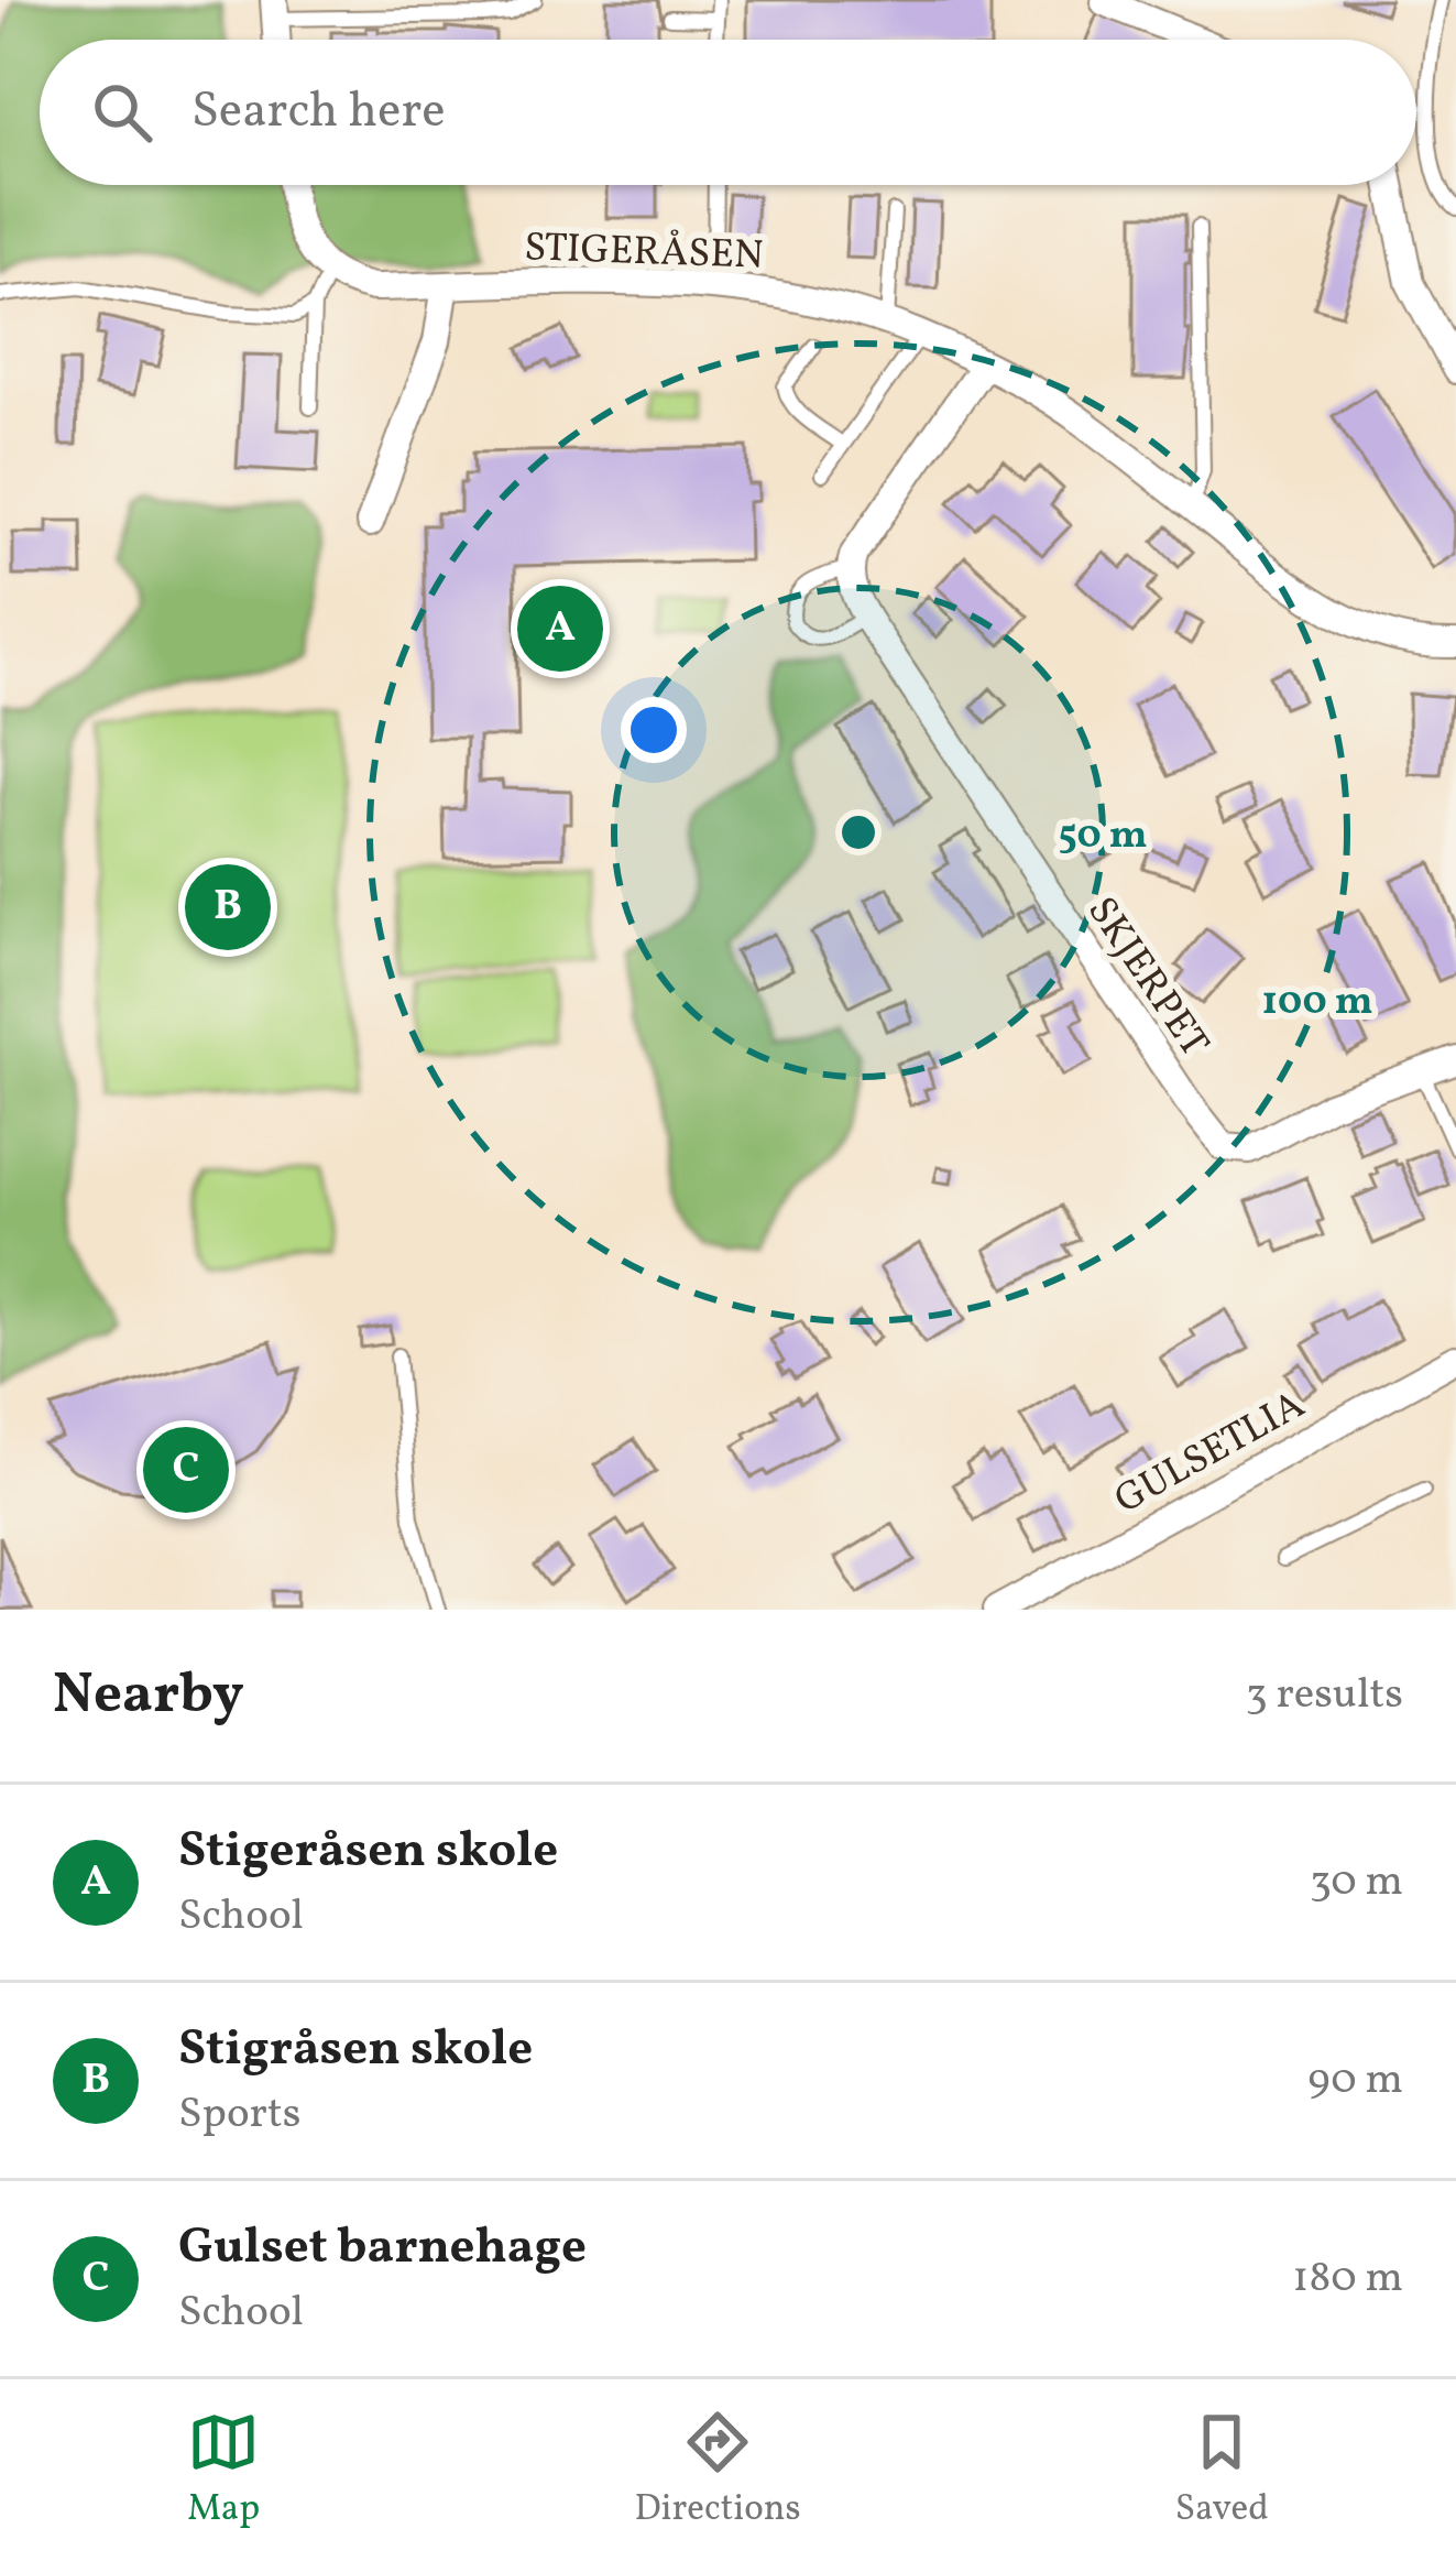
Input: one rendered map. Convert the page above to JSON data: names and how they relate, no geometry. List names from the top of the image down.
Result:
{
  "streets": {
    "street": ["STIGERÅSEN", "SKJERPET", "GULSETLIA"]
  },
  "page": {
    "search": "Search here",
    "pins": ["A", "B", "C"],
    "heading": ["Nearby", "3 results"],
    "list": [
      {
        "mark": "A",
        "name": "Stigeråsen skole",
        "note": "School",
        "value": "30 m"
      },
      {
        "mark": "B",
        "name": "Stigråsen skole",
        "note": "Sports",
        "value": "90 m"
      },
      {
        "mark": "C",
        "name": "Gulset barnehage",
        "note": "School",
        "value": "180 m"
      }
    ],
    "nav": ["Map", "Directions", "Saved"]
  },
  "rings": ["50 m", "100 m"]
}
